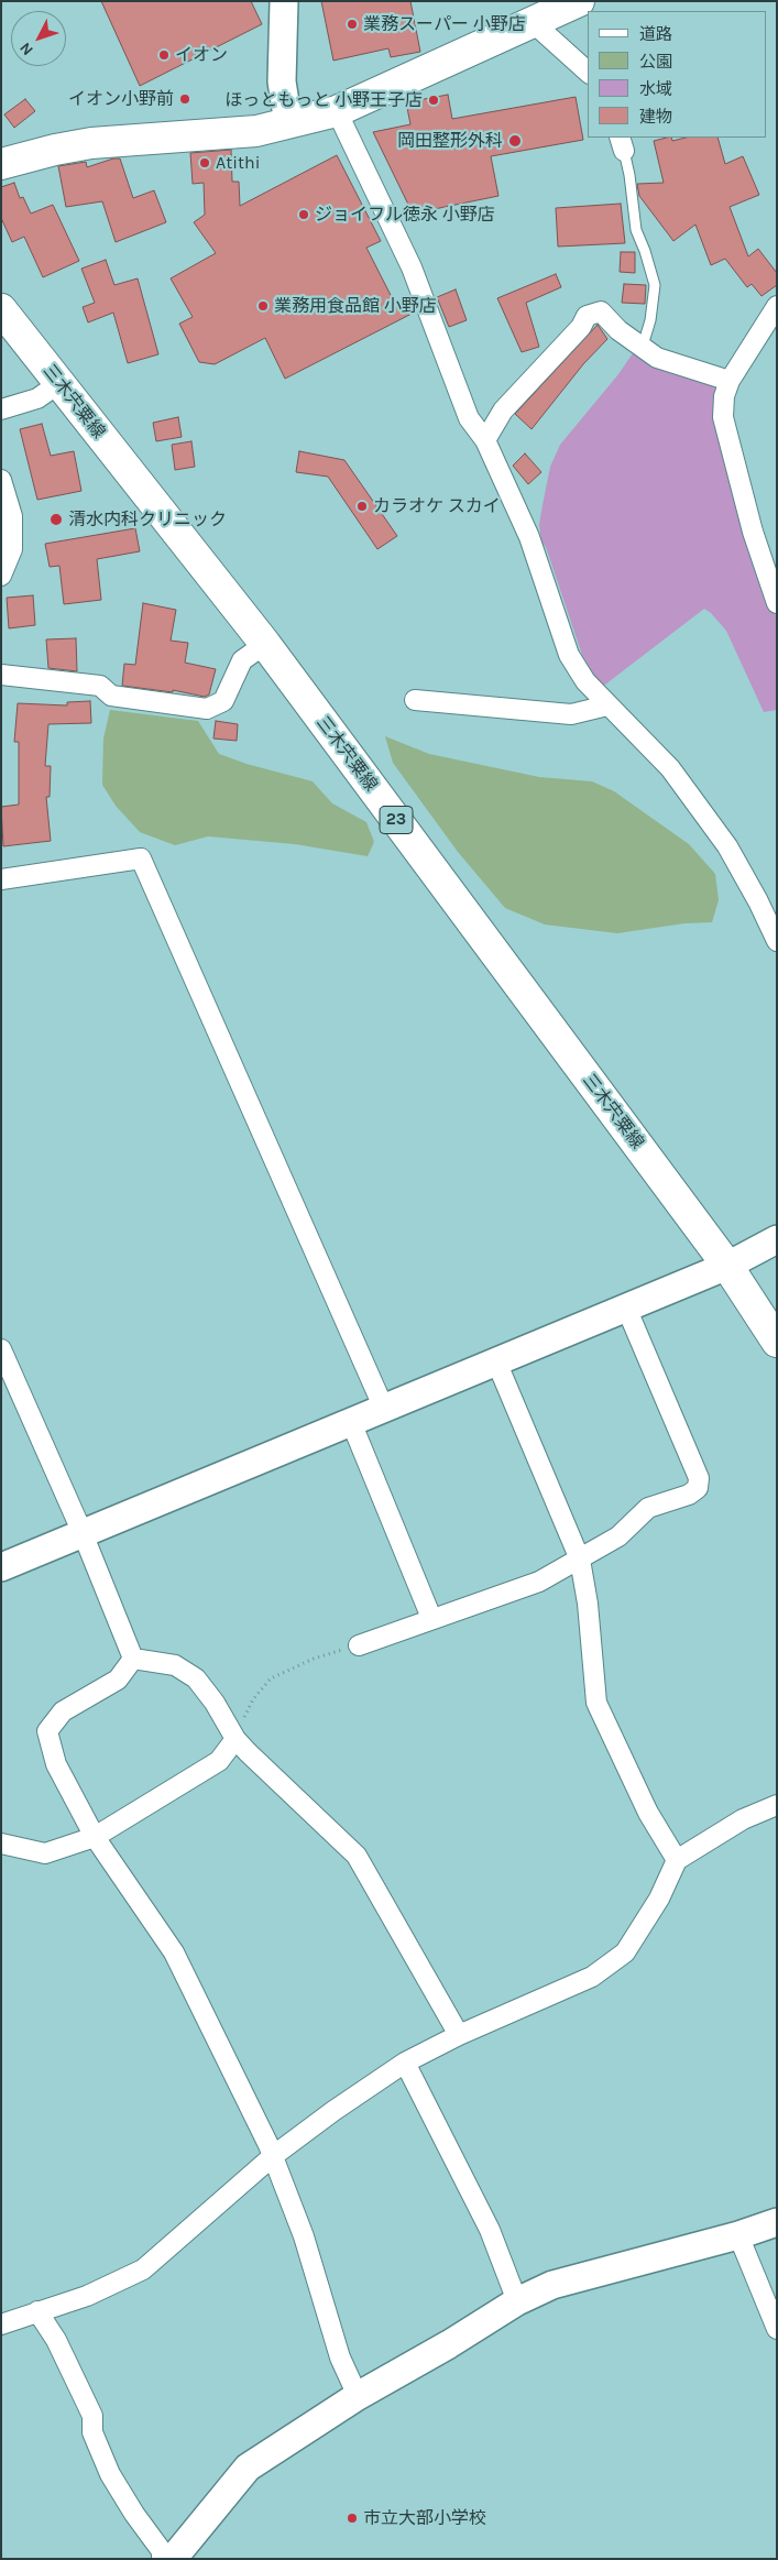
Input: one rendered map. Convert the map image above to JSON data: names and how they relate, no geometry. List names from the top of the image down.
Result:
{
  "streets": {
    "main road": ["三木宍粟線", "23"]
  },
  "places": [
    "業務スーパー 小野店",
    "イオン",
    "イオン小野前",
    "ほっともっと 小野王子店",
    "岡田整形外科",
    "Atithi",
    "ジョイフル徳永 小野店",
    "業務用食品館 小野店",
    "カラオケ スカイ",
    "清水内科クリニック",
    "市立大部小学校"
  ],
  "legend": [
    "道路",
    "公園",
    "水域",
    "建物"
  ],
  "north": "bottom left"
}
